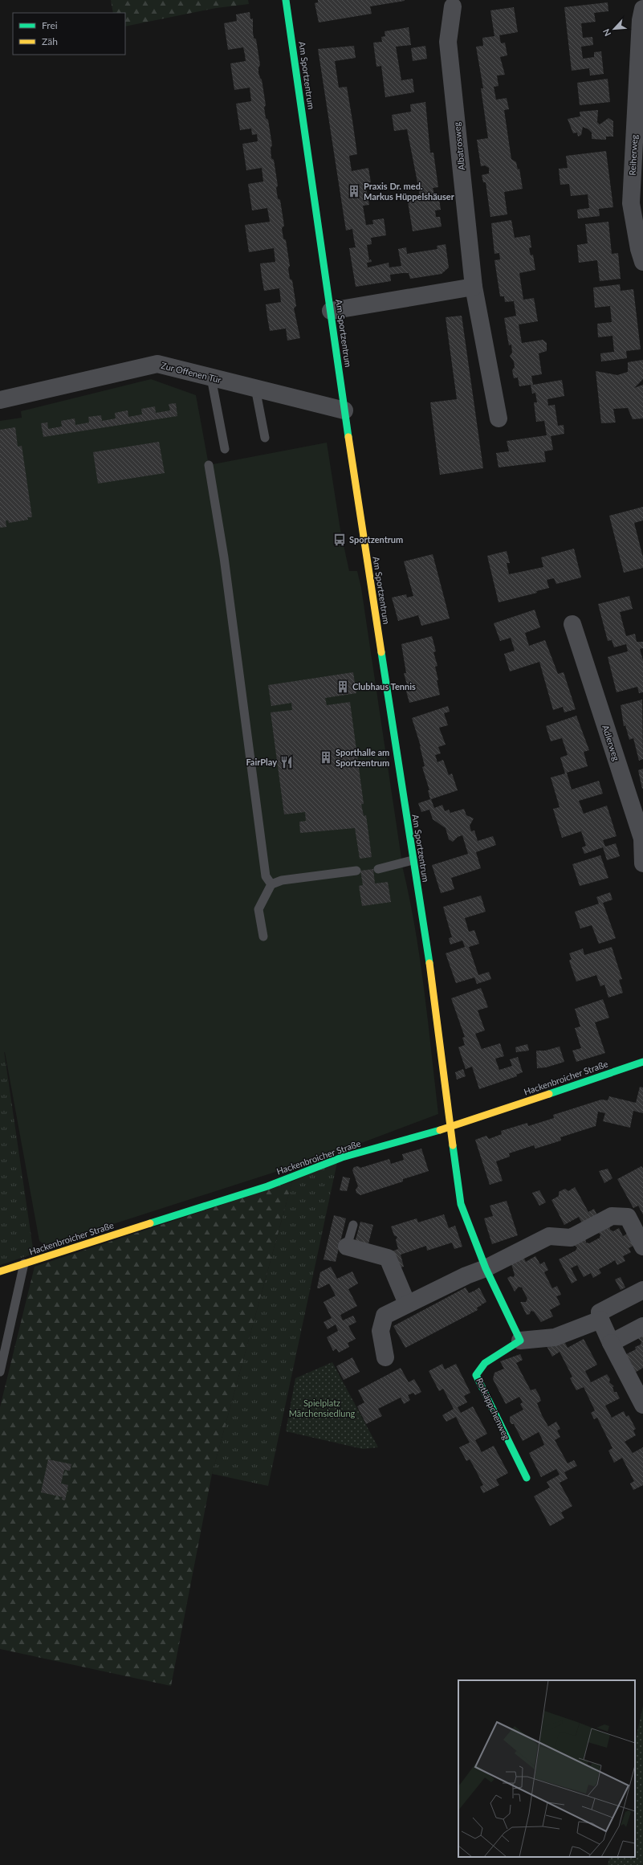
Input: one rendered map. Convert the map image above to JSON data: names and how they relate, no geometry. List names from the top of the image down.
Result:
{
  "streets": {
    "street": [
      "Am Sportzentrum",
      "Albatrosweg",
      "Reiherweg",
      "Zur Offenen Tür",
      "Adlerweg",
      "Hackenbroicher Straße",
      "Rotkäppchenweg"
    ]
  },
  "crossings": [
    ["Am Sportzentrum", "Zur Offenen Tür"],
    ["Am Sportzentrum", "Hackenbroicher Straße"]
  ],
  "parks": ["Spielplatz Märchensiedlung"],
  "places": {
    "building": ["Praxis Dr. med. Markus Hüppelshäuser", "Clubhaus Tennis", "Sporthalle am Sportzentrum"],
    "bus stop": ["Sportzentrum"],
    "restaurant": ["FairPlay"]
  },
  "legend": ["Frei", "Zäh"],
  "north": "bottom left"
}
